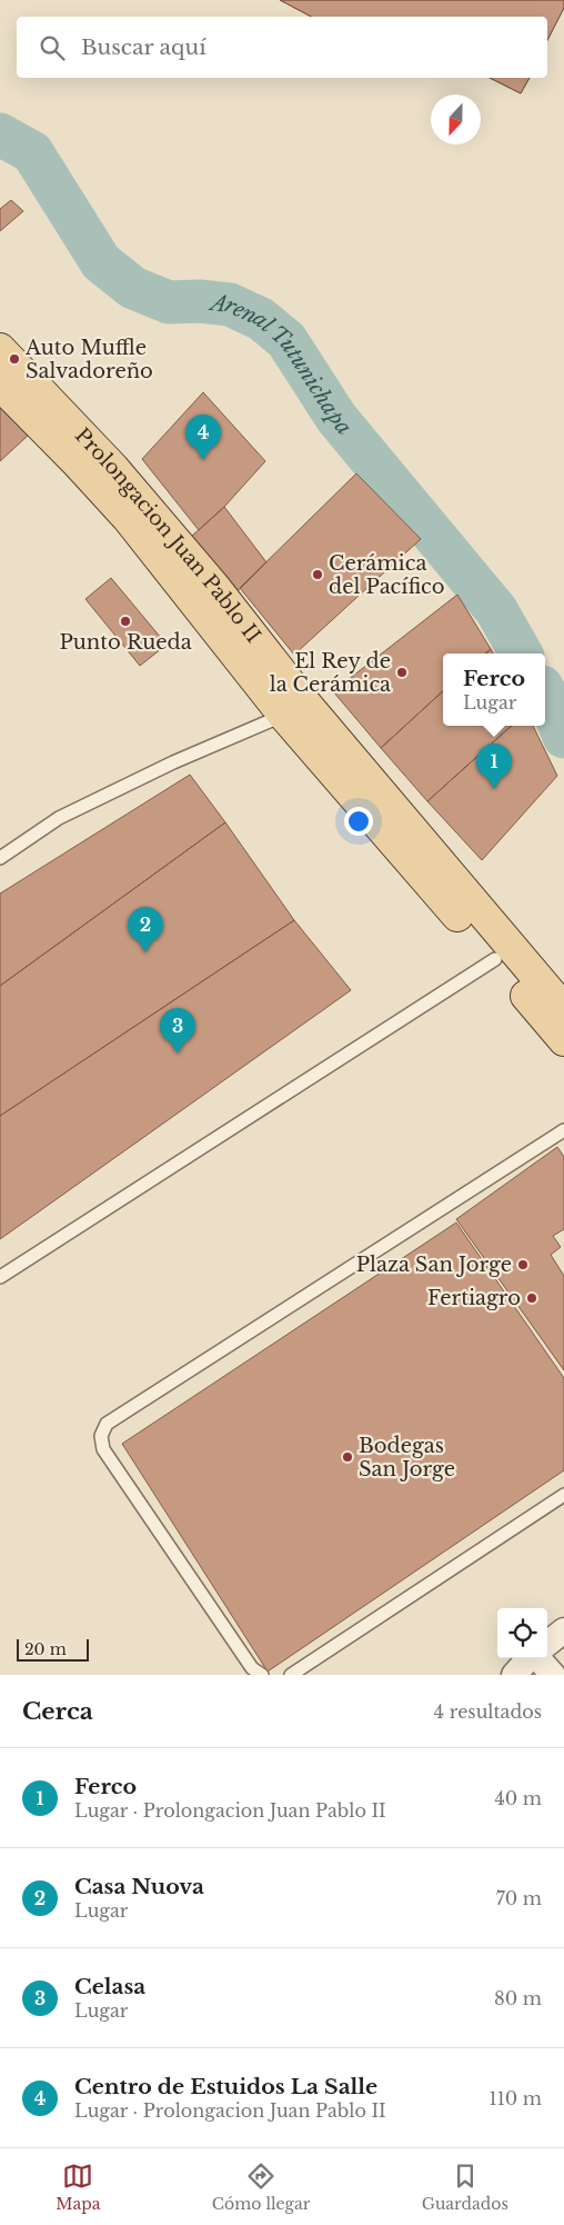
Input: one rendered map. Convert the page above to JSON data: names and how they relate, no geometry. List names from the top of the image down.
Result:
{
  "streets": {
    "main road": ["Prolongacion Juan Pablo II"]
  },
  "water": ["Arenal Tutunichapa"],
  "places": [
    "Auto Muffle Salvadoreño",
    "Cerámica del Pacífico",
    "Punto Rueda",
    "El Rey de la Cerámica",
    "Plaza San Jorge",
    "Fertiagro",
    "Bodegas San Jorge"
  ],
  "scale_bar": "20 m",
  "north": "bottom",
  "page": {
    "search": "Buscar aquí",
    "pins": [
      "4",
      "1",
      "2",
      "3"
    ],
    "popup": ["Ferco", "Lugar"],
    "scale": "20 m",
    "heading": ["Cerca", "4 resultados"],
    "list": [
      {
        "mark": "1",
        "name": "Ferco",
        "note": "Lugar · Prolongacion Juan Pablo II",
        "value": "40 m"
      },
      {
        "mark": "2",
        "name": "Casa Nuova",
        "note": "Lugar",
        "value": "70 m"
      },
      {
        "mark": "3",
        "name": "Celasa",
        "note": "Lugar",
        "value": "80 m"
      },
      {
        "mark": "4",
        "name": "Centro de Estuidos La Salle",
        "note": "Lugar · Prolongacion Juan Pablo II",
        "value": "110 m"
      }
    ],
    "nav": ["Mapa", "Cómo llegar", "Guardados"]
  }
}
